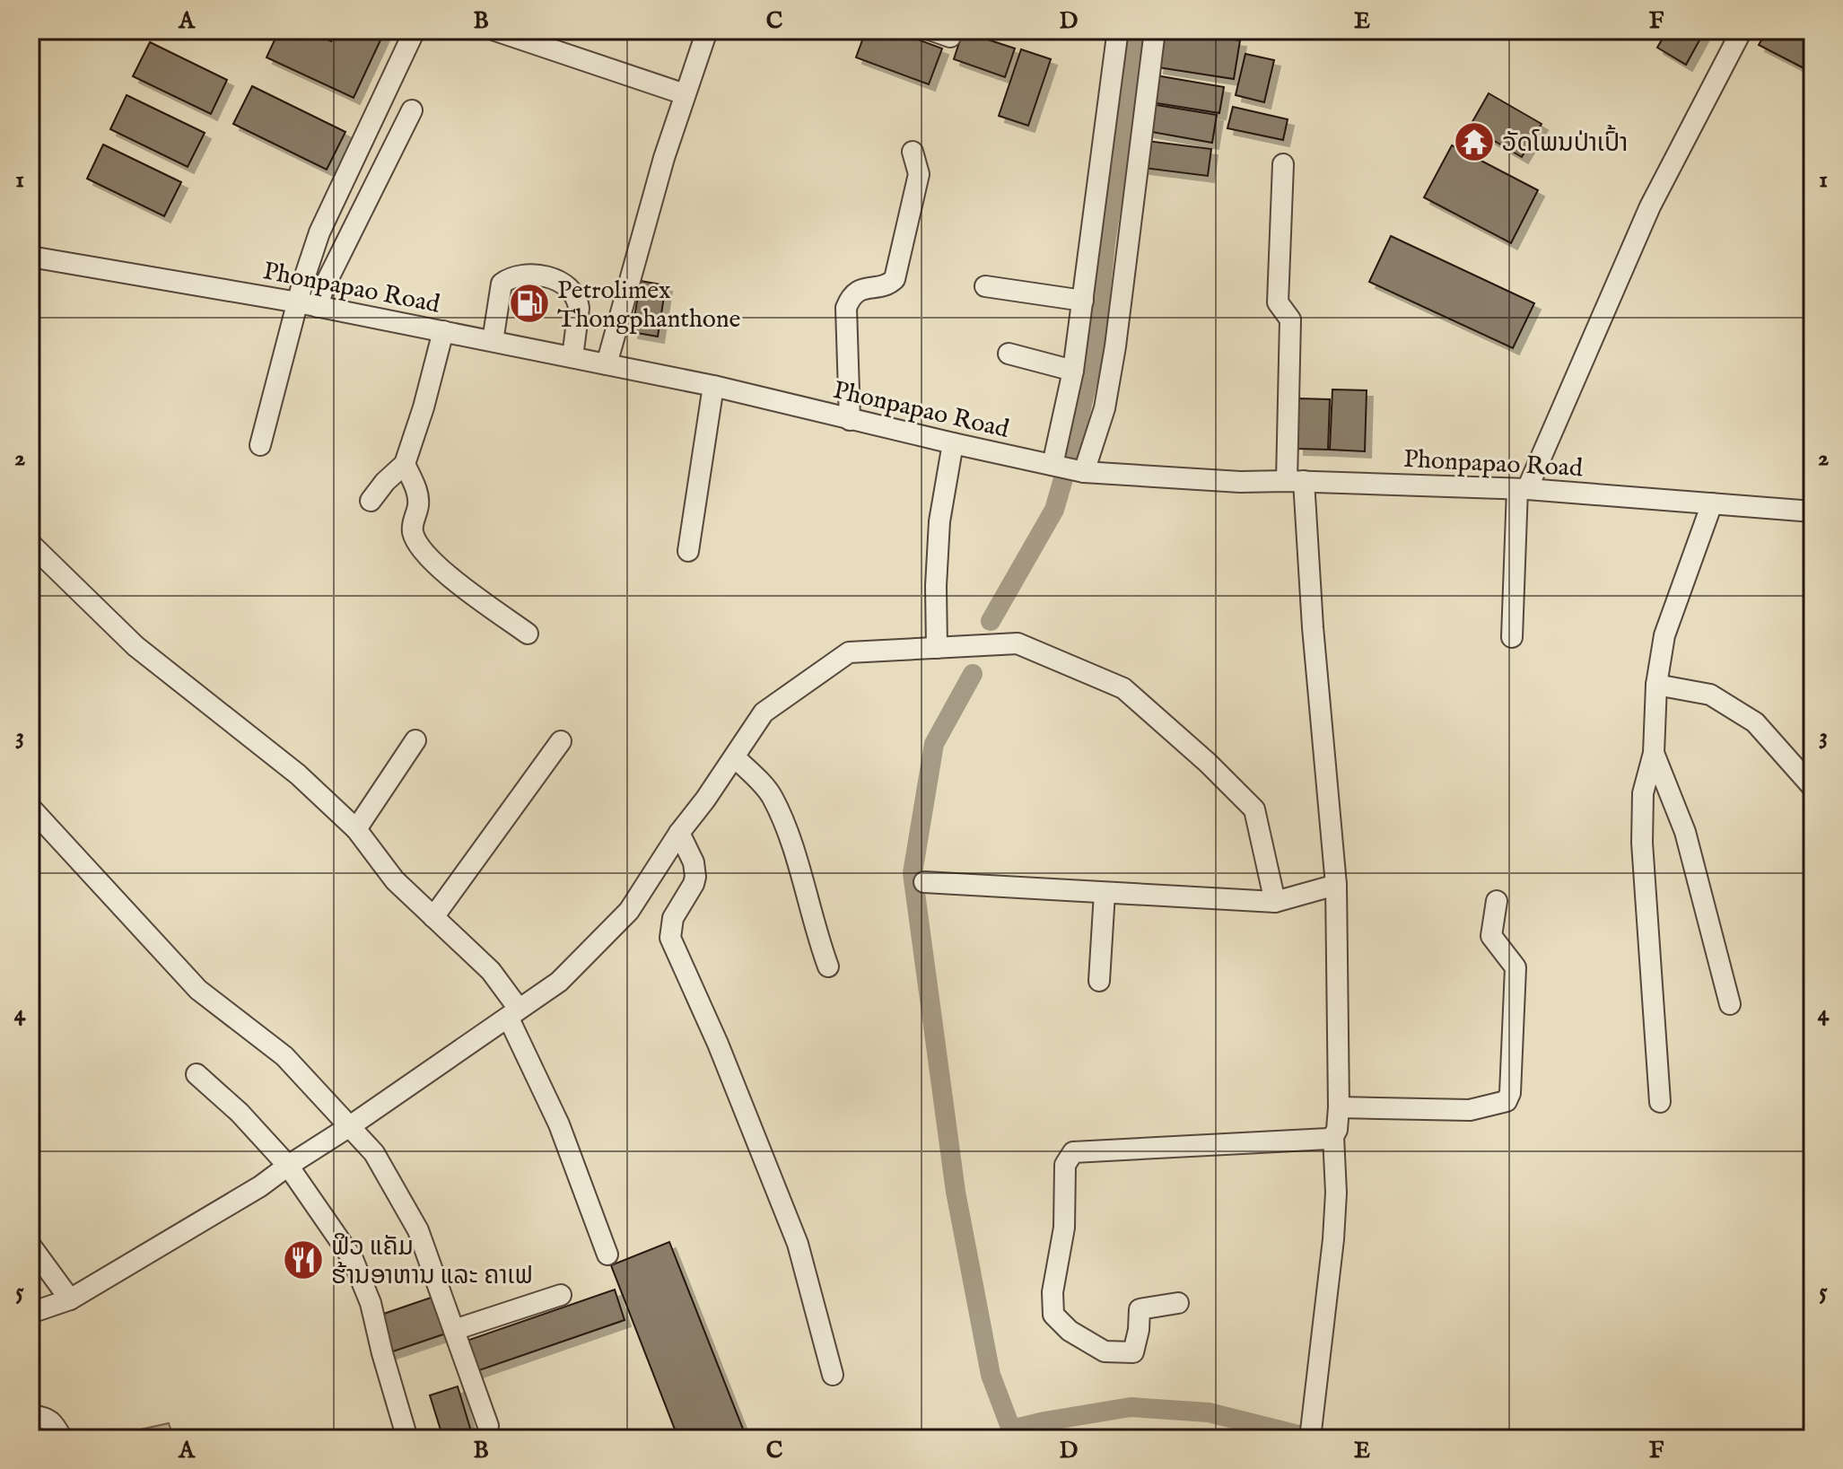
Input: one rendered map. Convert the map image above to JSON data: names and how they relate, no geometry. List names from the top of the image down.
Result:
{
  "streets": {
    "street": ["Phonpapao Road"]
  },
  "places": {
    "temple": ["ວັດໂພນປ່າເປົ້າ"],
    "fuel station": ["Petrolimex Thongphanthone"],
    "restaurant": ["ຟິວ ແຄັມ ຮ້ານອາຫານ ແລະ ຄາເຟ"]
  },
  "grid": {
    "columns": [
      "A",
      "B",
      "C",
      "D",
      "E",
      "F"
    ],
    "rows": [
      "1",
      "2",
      "3",
      "4",
      "5"
    ]
  }
}
